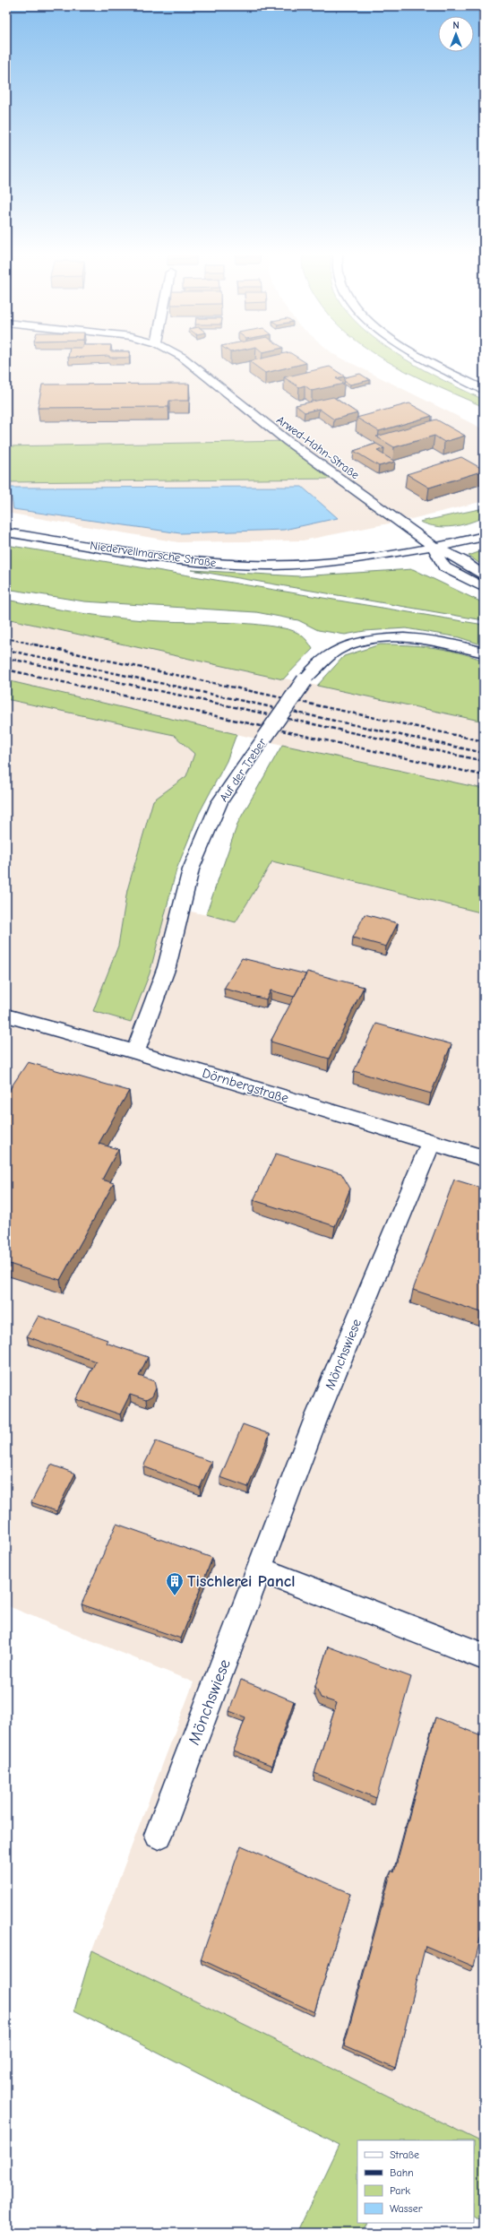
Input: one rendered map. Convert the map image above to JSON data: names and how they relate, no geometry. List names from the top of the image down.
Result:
{
  "streets": {
    "street": [
      "Arwed-Hahn-Straße",
      "Niedervellmarsche Straße",
      "Auf der Treber",
      "Dörnbergstraße",
      "Mönchswiese"
    ]
  },
  "crossings": [
    ["Arwed-Hahn-Straße", "Niedervellmarsche Straße"],
    ["Auf der Treber", "Dörnbergstraße"],
    ["Dörnbergstraße", "Mönchswiese"]
  ],
  "places": {
    "building": ["Tischlerei Pancl"]
  },
  "legend": [
    "Straße",
    "Bahn",
    "Park",
    "Wasser"
  ],
  "north": "top"
}
